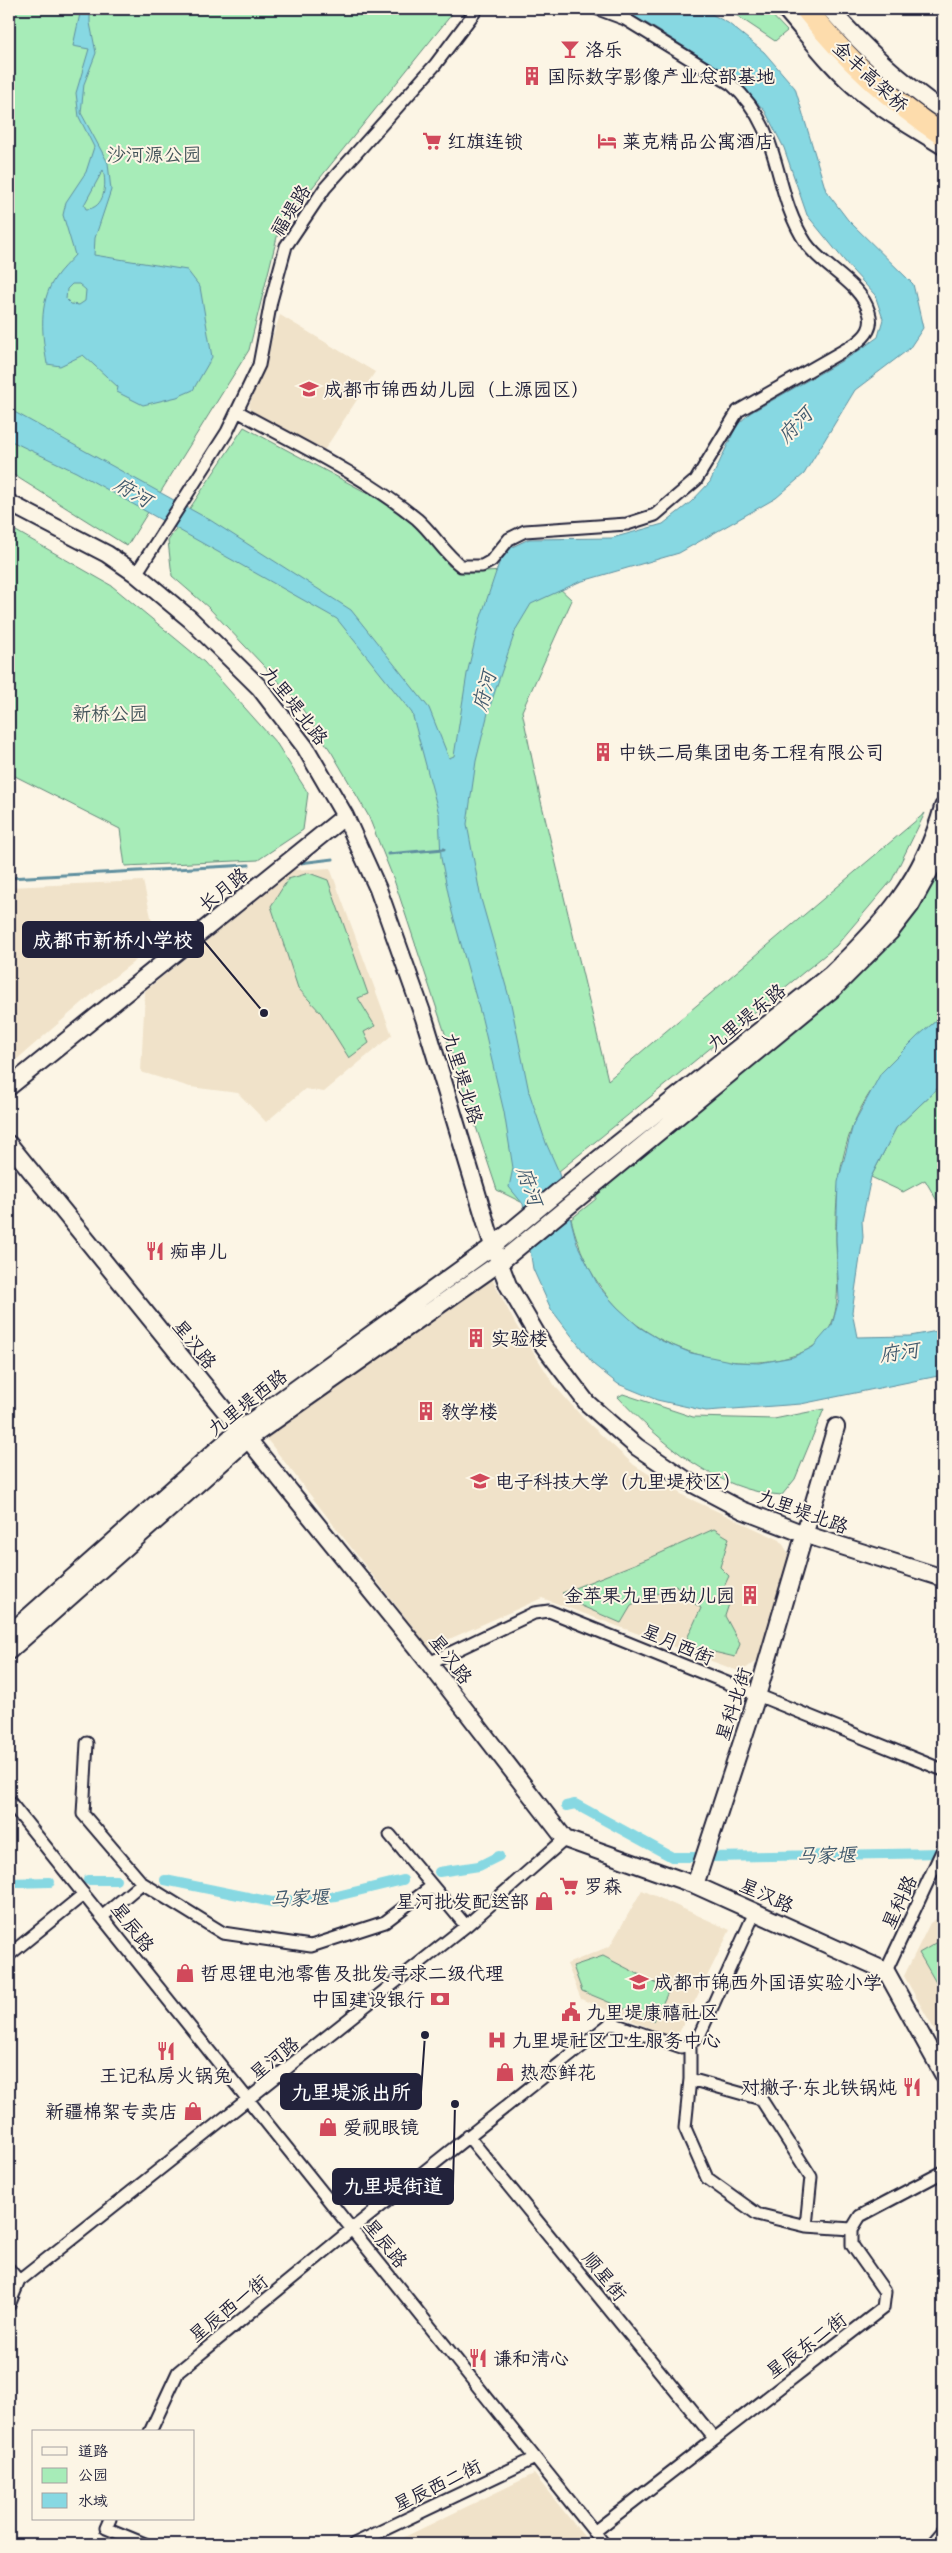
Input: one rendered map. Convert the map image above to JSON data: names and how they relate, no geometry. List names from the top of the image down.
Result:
{
  "streets": {
    "highway": ["金丰高架桥"],
    "street": [
      "福堤路",
      "九里堤北路",
      "长月路",
      "九里堤东路",
      "星汉路",
      "九里堤西路",
      "星月西街",
      "星科北街",
      "星科路",
      "星辰路",
      "星河路",
      "顺星街",
      "星辰西一街",
      "星辰东二街",
      "星辰西二街"
    ]
  },
  "crossings": [
    ["福堤路", "九里堤北路"],
    ["九里堤北路", "长月路"],
    ["九里堤北路", "九里堤西路"],
    ["九里堤北路", "星科北街"],
    ["九里堤东路", "九里堤西路"],
    ["星汉路", "九里堤西路"],
    ["星汉路", "星月西街"],
    ["星汉路", "星科北街"],
    ["星汉路", "星科路"],
    ["星汉路", "星河路"],
    ["星月西街", "星科北街"],
    ["星辰路", "星河路"],
    ["星辰路", "星辰西一街"],
    ["星辰路", "星辰东二街"],
    ["星辰路", "星辰西二街"],
    ["顺星街", "星辰西一街"],
    ["顺星街", "星辰东二街"]
  ],
  "water": ["府河", "马家堰"],
  "parks": ["沙河源公园", "新桥公园"],
  "places": {
    "bar": ["洛乐"],
    "building": [
      "国际数字影像产业总部基地",
      "中铁二局集团电务工程有限公司",
      "实验楼",
      "教学楼",
      "金苹果九里西幼儿园"
    ],
    "supermarket": ["红旗连锁", "罗森"],
    "hotel": ["莱克精品公寓酒店"],
    "school or university": ["成都市锦西幼儿园（上源园区）", "电子科技大学（九里堤校区）", "成都市锦西外国语实验小学"],
    "other": ["成都市新桥小学校", "九里堤派出所", "九里堤街道"],
    "restaurant": [
      "痴串儿",
      "王记私房火锅兔",
      "对撇子·东北铁锅炖",
      "谦和清心"
    ],
    "shop": [
      "星河批发配送部",
      "哲思锂电池零售及批发寻求二级代理",
      "热恋鲜花",
      "新疆棉絮专卖店",
      "爱视眼镜"
    ],
    "bank": ["中国建设银行"],
    "public building": ["九里堤康禧社区"],
    "hospital": ["九里堤社区卫生服务中心"]
  },
  "legend": ["道路", "公园", "水域"]
}
